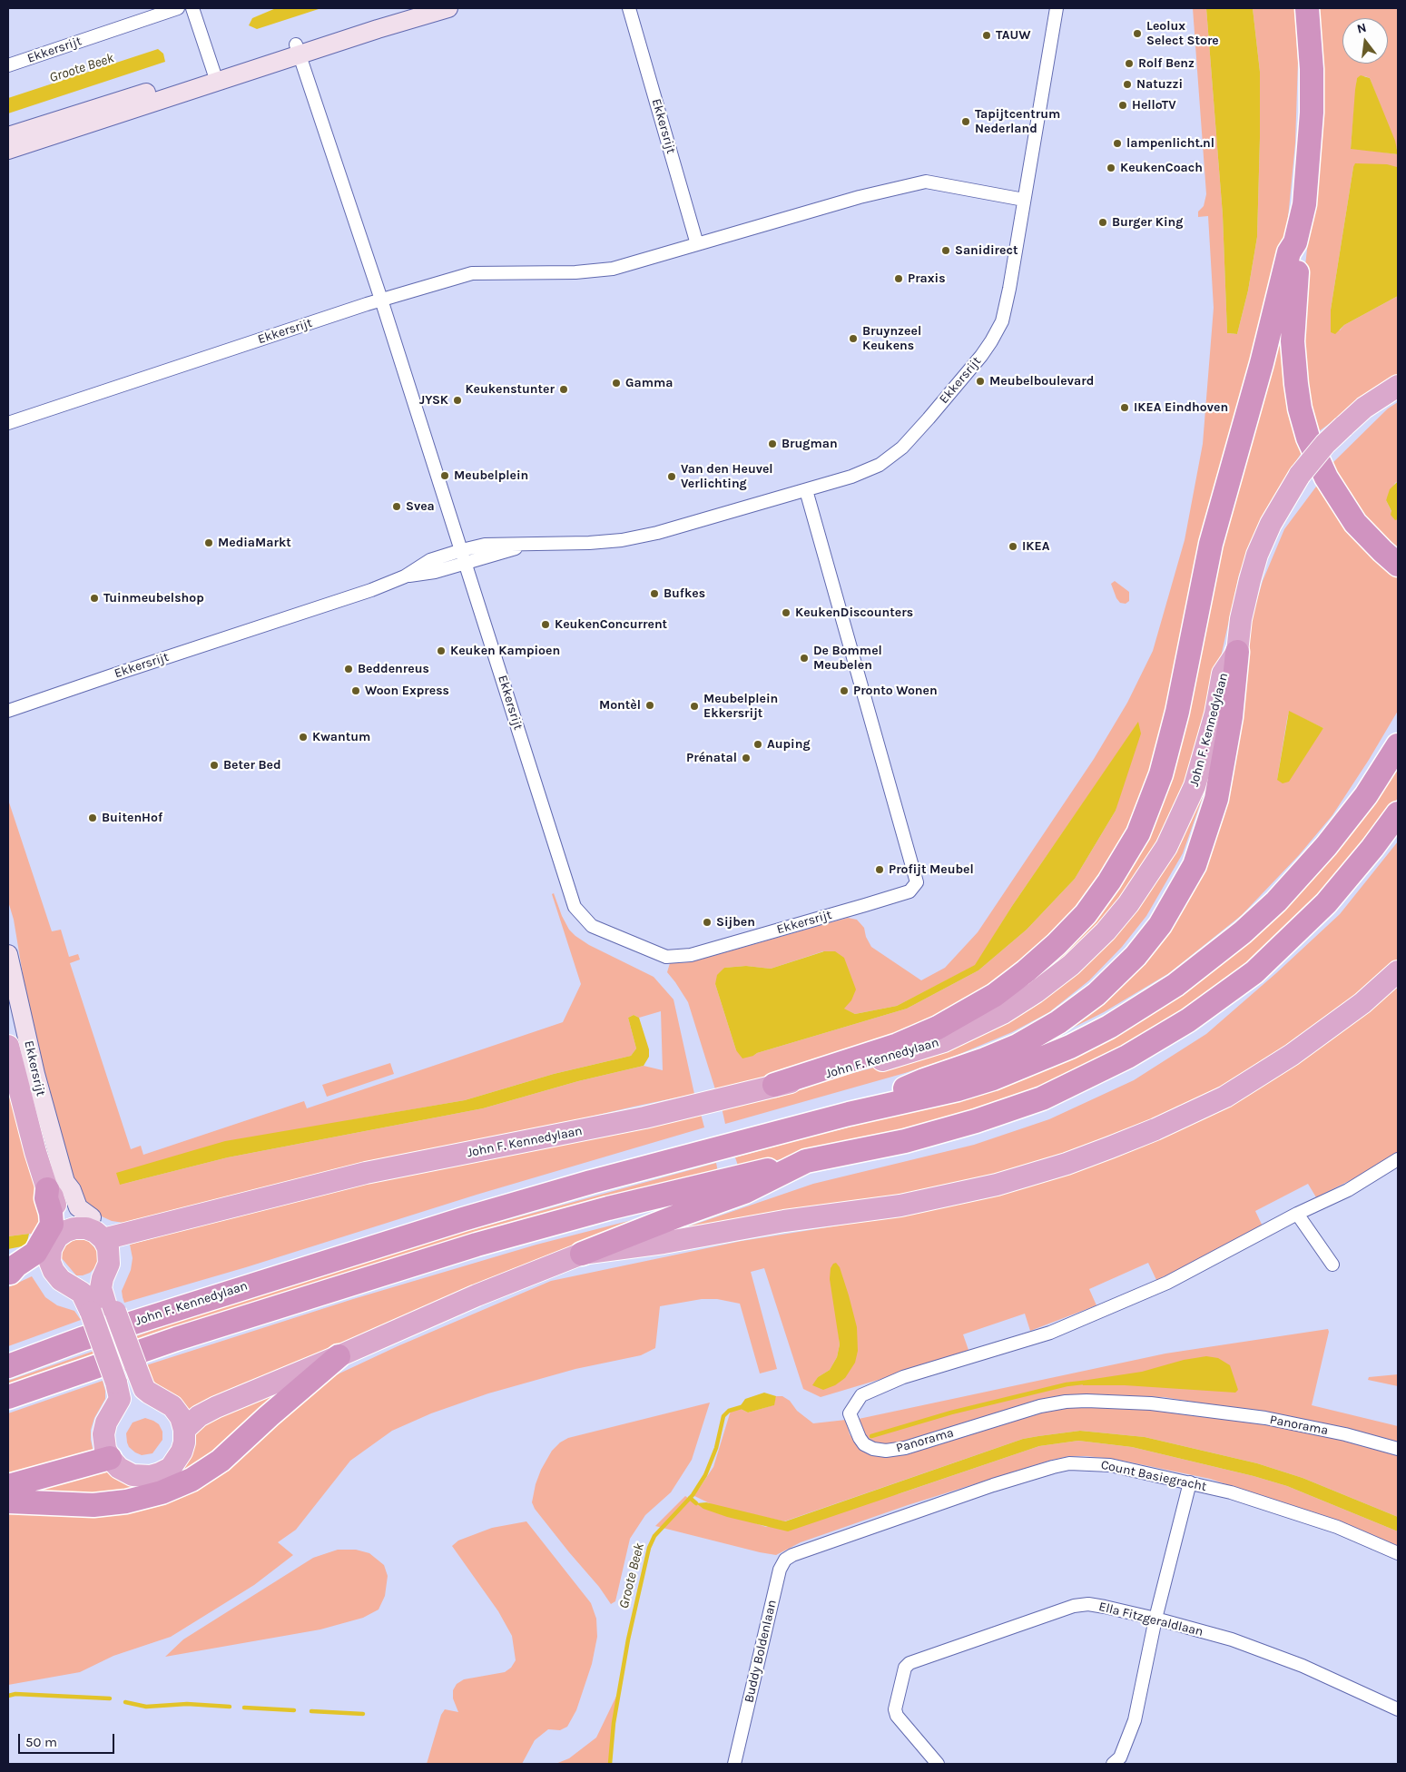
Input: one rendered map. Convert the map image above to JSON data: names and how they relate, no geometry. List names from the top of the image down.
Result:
{
  "streets": {
    "highway": ["Ekkersrijt", "John F. Kennedylaan"],
    "street": [
      "Panorama",
      "Count Basiegracht",
      "Ella Fitzgeraldlaan",
      "Buddy Boldenlaan"
    ]
  },
  "crossings": [
    ["Count Basiegracht", "Buddy Boldenlaan"]
  ],
  "water": ["Groote Beek"],
  "places": [
    "Leolux Select Store",
    "TAUW",
    "Rolf Benz",
    "Natuzzi",
    "HelloTV",
    "Tapijtcentrum Nederland",
    "lampenlicht.nl",
    "KeukenCoach",
    "Burger King",
    "Sanidirect",
    "Praxis",
    "Bruynzeel Keukens",
    "Meubelboulevard",
    "Gamma",
    "Keukenstunter",
    "JYSK",
    "IKEA Eindhoven",
    "Brugman",
    "Meubelplein",
    "Van den Heuvel Verlichting",
    "Svea",
    "MediaMarkt",
    "IKEA",
    "Bufkes",
    "Tuinmeubelshop",
    "KeukenDiscounters",
    "KeukenConcurrent",
    "Keuken Kampioen",
    "De Bommel Meubelen",
    "Beddenreus",
    "Woon Express",
    "Pronto Wonen",
    "Montèl",
    "Meubelplein Ekkersrijt",
    "Kwantum",
    "Auping",
    "Prénatal",
    "Beter Bed",
    "BuitenHof",
    "Profijt Meubel",
    "Sijben"
  ],
  "scale_bar": "50 m",
  "north": "top"
}
